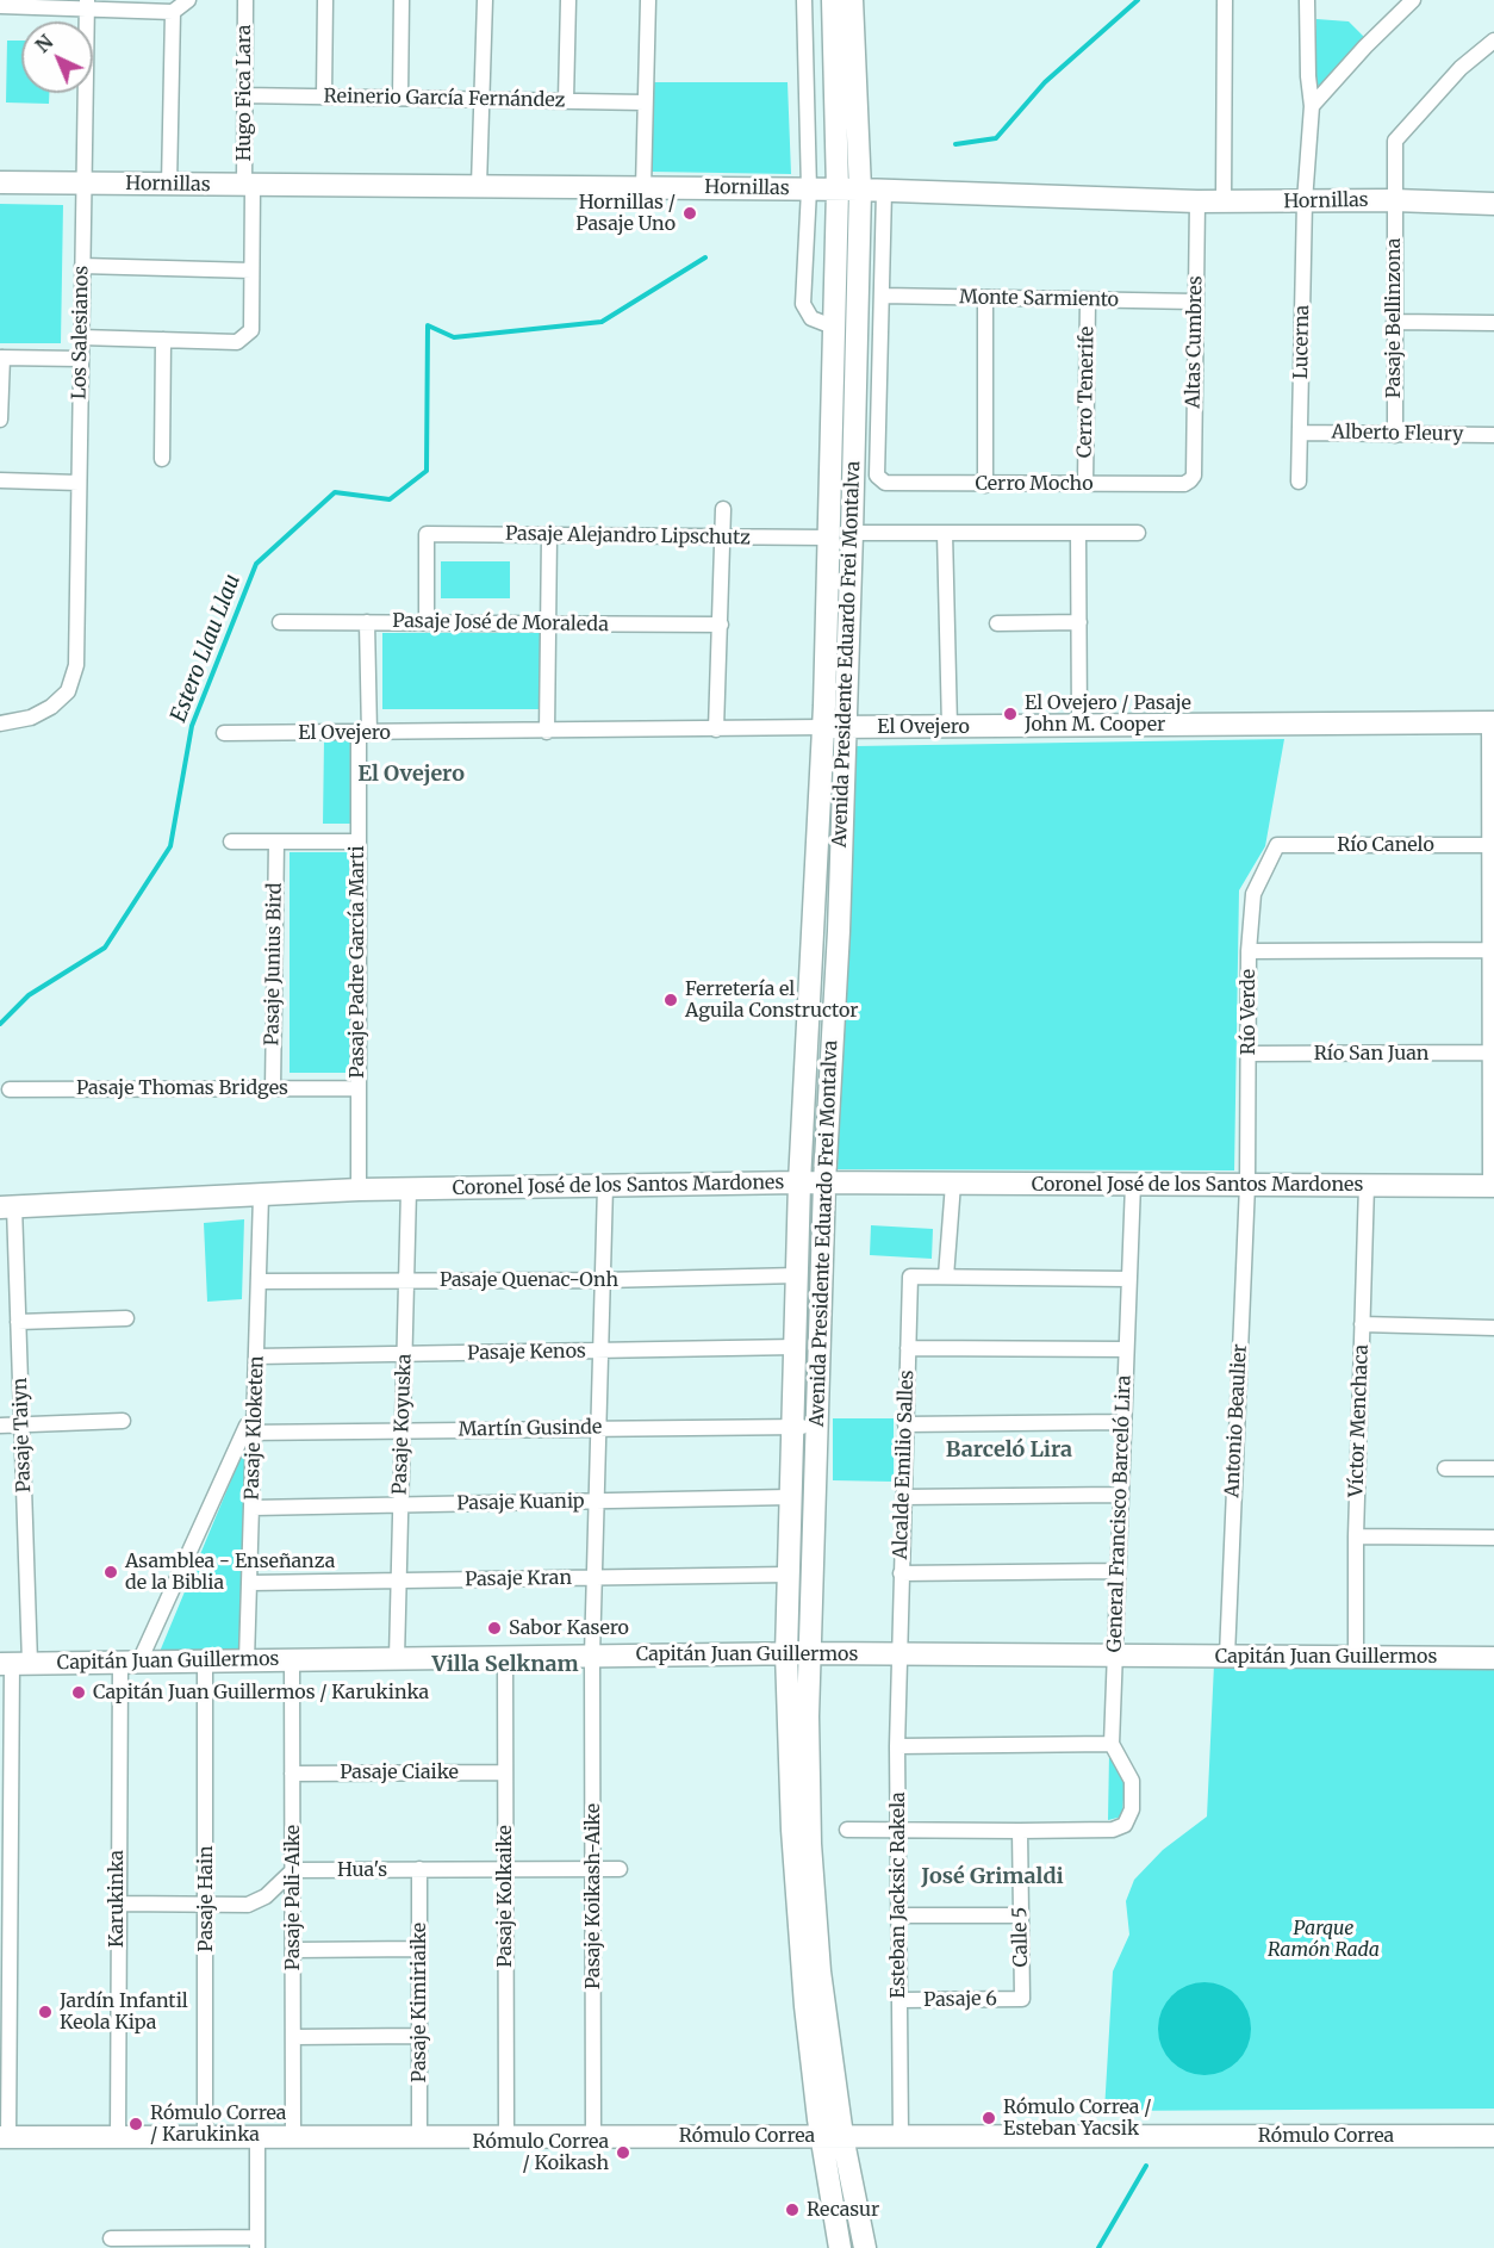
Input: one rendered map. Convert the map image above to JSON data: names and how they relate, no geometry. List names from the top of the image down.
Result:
{
  "streets": {
    "street": [
      "Hugo Fica Lara",
      "Reinerio García Fernández",
      "Hornillas",
      "Monte Sarmiento",
      "Pasaje Bellinzona",
      "Los Salesianos",
      "Altas Cumbres",
      "Lucerna",
      "Cerro Tenerife",
      "Alberto Fleury",
      "Cerro Mocho",
      "Pasaje Alejandro Lipschutz",
      "Pasaje José de Moraleda",
      "Avenida Presidente Eduardo Frei Montalva",
      "El Ovejero",
      "Río Canelo",
      "Pasaje Padre García Marti",
      "Pasaje Junius Bird",
      "Río Verde",
      "Río San Juan",
      "Pasaje Thomas Bridges",
      "Coronel José de los Santos Mardones",
      "Pasaje Quenac-Onh",
      "Pasaje Kenos",
      "Antonio Beaulier",
      "Víctor Menchaca",
      "Pasaje Koyuska",
      "Pasaje Kloketen",
      "Martín Gusinde",
      "Pasaje Taiyn",
      "Alcalde Emilio Salles",
      "Pasaje Kuanip",
      "General Francisco Barceló Lira",
      "Pasaje Kran",
      "Capitán Juan Guillermos",
      "Pasaje Ciaike",
      "Hua's",
      "Esteban Jacksic Rakela",
      "Pasaje Kolkaike",
      "Pasaje Koikash-Aike",
      "Pasaje Pali-Aike",
      "Karukinka",
      "Pasaje Hain",
      "Calle 5",
      "Pasaje 6",
      "Pasaje Kimiriaike",
      "Rómulo Correa"
    ]
  },
  "crossings": [
    ["Hugo Fica Lara", "Reinerio García Fernández"],
    ["Hugo Fica Lara", "Hornillas"],
    ["Hornillas", "Pasaje Bellinzona"],
    ["Hornillas", "Los Salesianos"],
    ["Hornillas", "Altas Cumbres"],
    ["Hornillas", "Lucerna"],
    ["Hornillas", "Avenida Presidente Eduardo Frei Montalva"],
    ["Monte Sarmiento", "Altas Cumbres"],
    ["Monte Sarmiento", "Cerro Tenerife"],
    ["Monte Sarmiento", "Avenida Presidente Eduardo Frei Montalva"],
    ["Pasaje Bellinzona", "Alberto Fleury"],
    ["Altas Cumbres", "Cerro Mocho"],
    ["Lucerna", "Alberto Fleury"],
    ["Cerro Tenerife", "Cerro Mocho"],
    ["Cerro Mocho", "Avenida Presidente Eduardo Frei Montalva"],
    ["Pasaje Alejandro Lipschutz", "Pasaje José de Moraleda"],
    ["Pasaje Alejandro Lipschutz", "Avenida Presidente Eduardo Frei Montalva"],
    ["Pasaje José de Moraleda", "Pasaje Padre García Marti"],
    ["Avenida Presidente Eduardo Frei Montalva", "El Ovejero"],
    ["Avenida Presidente Eduardo Frei Montalva", "Coronel José de los Santos Mardones"],
    ["Avenida Presidente Eduardo Frei Montalva", "Pasaje Quenac-Onh"],
    ["Avenida Presidente Eduardo Frei Montalva", "Pasaje Kenos"],
    ["Avenida Presidente Eduardo Frei Montalva", "Martín Gusinde"],
    ["Avenida Presidente Eduardo Frei Montalva", "Pasaje Kuanip"],
    ["Avenida Presidente Eduardo Frei Montalva", "Pasaje Kran"],
    ["Avenida Presidente Eduardo Frei Montalva", "Capitán Juan Guillermos"],
    ["Avenida Presidente Eduardo Frei Montalva", "Rómulo Correa"],
    ["El Ovejero", "Pasaje Padre García Marti"],
    ["Río Canelo", "Río Verde"],
    ["Pasaje Padre García Marti", "Pasaje Thomas Bridges"],
    ["Pasaje Padre García Marti", "Coronel José de los Santos Mardones"],
    ["Pasaje Junius Bird", "Pasaje Thomas Bridges"],
    ["Río Verde", "Río San Juan"],
    ["Río Verde", "Coronel José de los Santos Mardones"],
    ["Río Verde", "Antonio Beaulier"],
    ["Coronel José de los Santos Mardones", "Antonio Beaulier"],
    ["Coronel José de los Santos Mardones", "Víctor Menchaca"],
    ["Coronel José de los Santos Mardones", "Pasaje Koyuska"],
    ["Coronel José de los Santos Mardones", "Pasaje Kloketen"],
    ["Coronel José de los Santos Mardones", "Pasaje Taiyn"],
    ["Coronel José de los Santos Mardones", "General Francisco Barceló Lira"],
    ["Coronel José de los Santos Mardones", "Pasaje Koikash-Aike"],
    ["Pasaje Quenac-Onh", "Pasaje Koyuska"],
    ["Pasaje Quenac-Onh", "Pasaje Kloketen"],
    ["Pasaje Quenac-Onh", "Pasaje Koikash-Aike"],
    ["Pasaje Kenos", "Pasaje Koyuska"],
    ["Pasaje Kenos", "Pasaje Kloketen"],
    ["Pasaje Kenos", "Pasaje Koikash-Aike"],
    ["Antonio Beaulier", "Capitán Juan Guillermos"],
    ["Víctor Menchaca", "Capitán Juan Guillermos"],
    ["Pasaje Koyuska", "Martín Gusinde"],
    ["Pasaje Koyuska", "Pasaje Kuanip"],
    ["Pasaje Koyuska", "Pasaje Kran"],
    ["Pasaje Koyuska", "Capitán Juan Guillermos"],
    ["Pasaje Kloketen", "Martín Gusinde"],
    ["Pasaje Kloketen", "Pasaje Kuanip"],
    ["Pasaje Kloketen", "Pasaje Kran"],
    ["Pasaje Kloketen", "Capitán Juan Guillermos"],
    ["Martín Gusinde", "Pasaje Koikash-Aike"],
    ["Pasaje Taiyn", "Capitán Juan Guillermos"],
    ["Pasaje Taiyn", "Rómulo Correa"],
    ["Alcalde Emilio Salles", "Capitán Juan Guillermos"],
    ["Alcalde Emilio Salles", "Esteban Jacksic Rakela"],
    ["Pasaje Kuanip", "Pasaje Koikash-Aike"],
    ["General Francisco Barceló Lira", "Capitán Juan Guillermos"],
    ["Pasaje Kran", "Pasaje Koikash-Aike"],
    ["Capitán Juan Guillermos", "Esteban Jacksic Rakela"],
    ["Capitán Juan Guillermos", "Pasaje Kolkaike"],
    ["Capitán Juan Guillermos", "Pasaje Koikash-Aike"],
    ["Capitán Juan Guillermos", "Pasaje Pali-Aike"],
    ["Capitán Juan Guillermos", "Karukinka"],
    ["Capitán Juan Guillermos", "Pasaje Hain"],
    ["Pasaje Ciaike", "Pasaje Kolkaike"],
    ["Pasaje Ciaike", "Pasaje Pali-Aike"],
    ["Hua's", "Pasaje Kolkaike"],
    ["Hua's", "Pasaje Koikash-Aike"],
    ["Hua's", "Pasaje Pali-Aike"],
    ["Hua's", "Pasaje Kimiriaike"],
    ["Esteban Jacksic Rakela", "Pasaje 6"],
    ["Esteban Jacksic Rakela", "Rómulo Correa"],
    ["Pasaje Kolkaike", "Rómulo Correa"],
    ["Pasaje Koikash-Aike", "Rómulo Correa"],
    ["Pasaje Pali-Aike", "Rómulo Correa"],
    ["Karukinka", "Rómulo Correa"],
    ["Pasaje Hain", "Rómulo Correa"],
    ["Calle 5", "Pasaje 6"],
    ["Pasaje Kimiriaike", "Rómulo Correa"]
  ],
  "districts": [
    "El Ovejero",
    "Barceló Lira",
    "Villa Selknam",
    "José Grimaldi"
  ],
  "water": ["Estero Llau Llau"],
  "parks": ["Parque Ramón Rada"],
  "places": [
    "Hornillas / Pasaje Uno",
    "El Ovejero / Pasaje John M. Cooper",
    "Ferretería el Aguila Constructor",
    "Asamblea - Enseñanza de la Biblia",
    "Sabor Kasero",
    "Capitán Juan Guillermos / Karukinka",
    "Jardín Infantil Keola Kipa",
    "Rómulo Correa / Esteban Yacsik",
    "Rómulo Correa / Karukinka",
    "Rómulo Correa / Koikash",
    "Recasur"
  ],
  "north": "top left"
}
